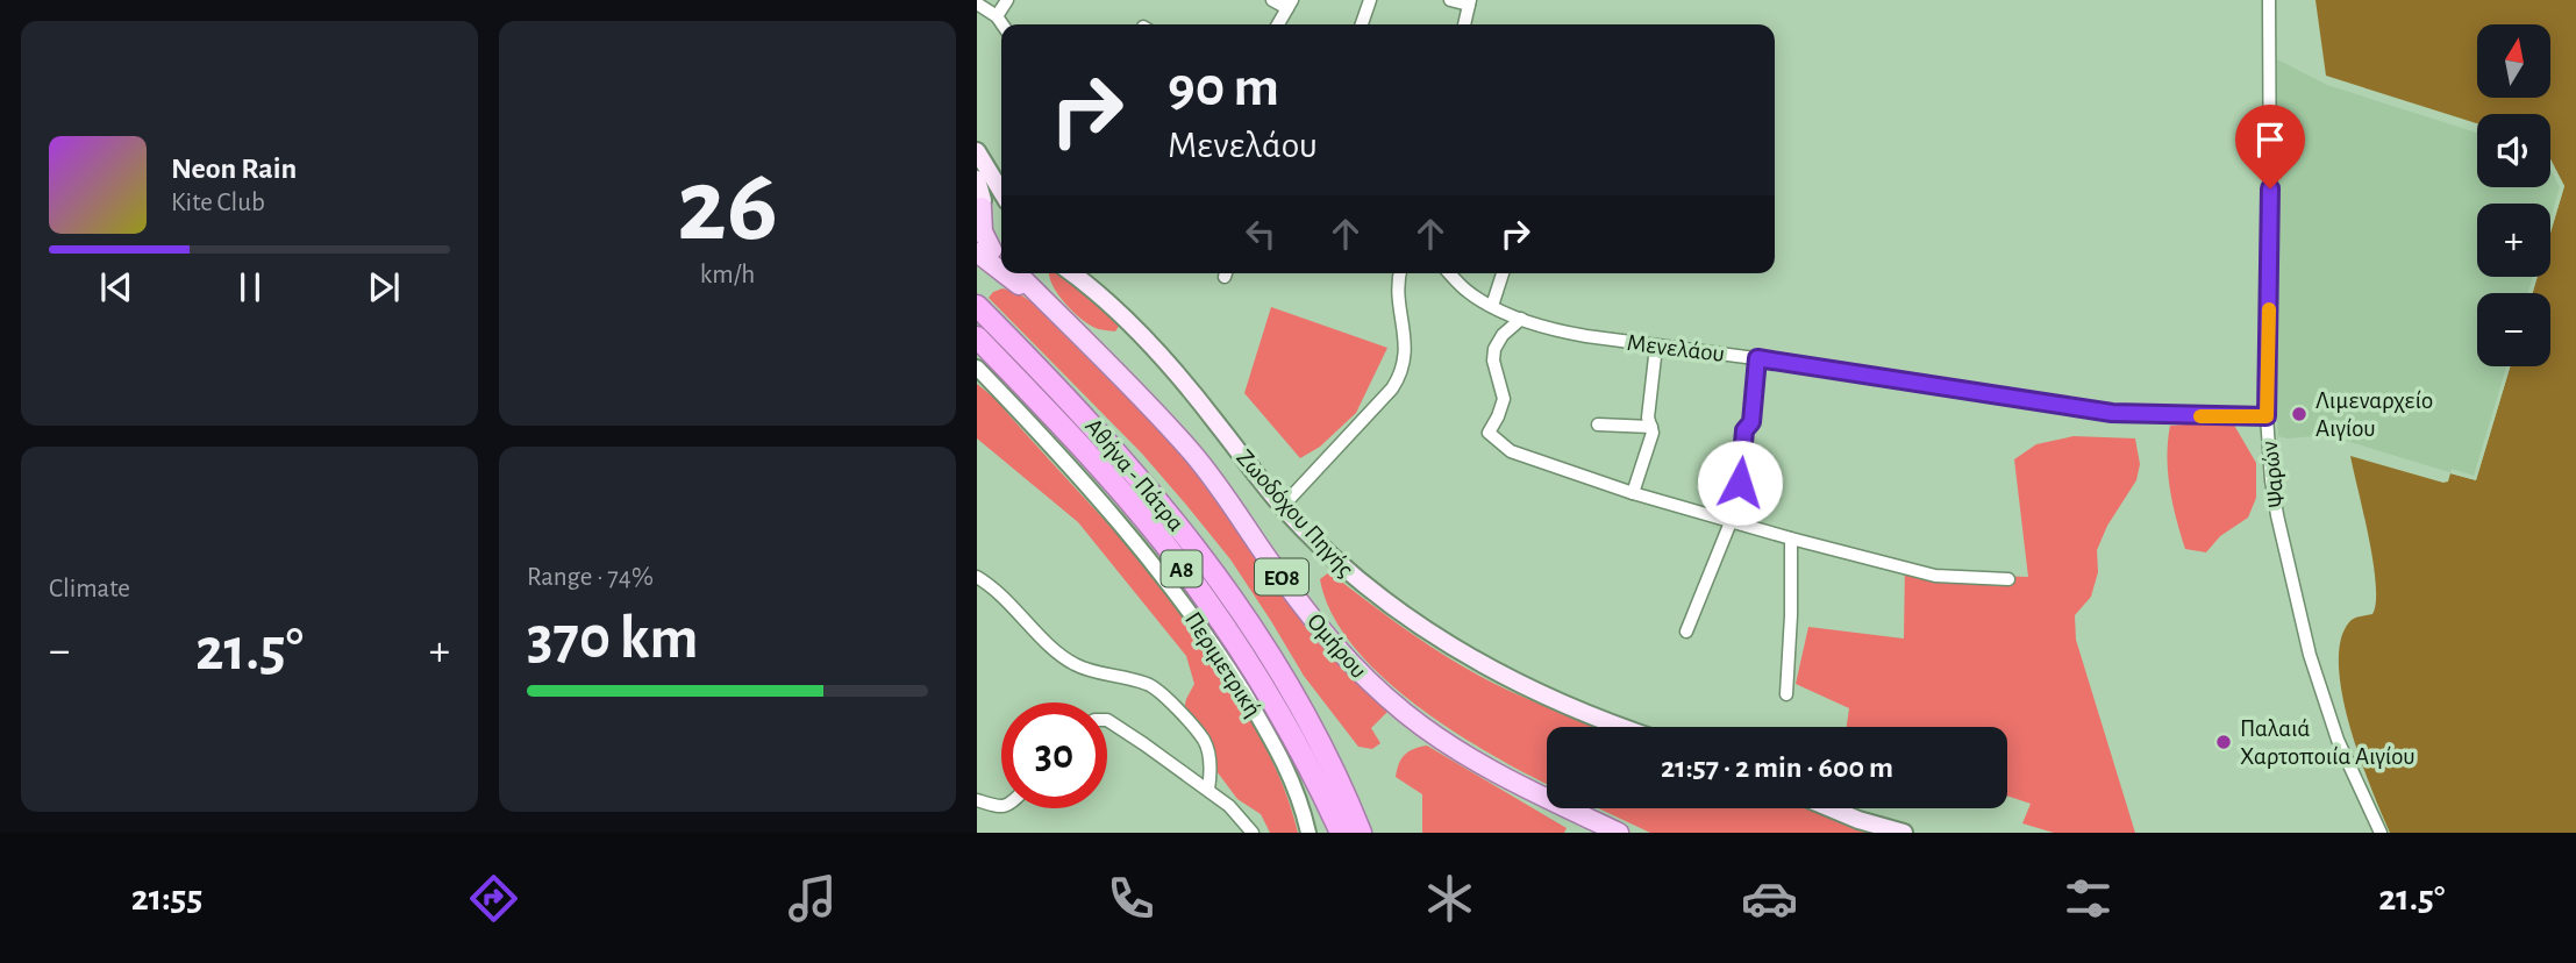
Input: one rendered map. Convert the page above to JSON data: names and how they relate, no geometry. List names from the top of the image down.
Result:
{
  "streets": {
    "highway": ["Αθήνα - Πάτρα", "Α8"],
    "main road": ["Ζωοδόχου Πηγής", "ΕΟ8", "Ομήρου"],
    "street": ["Μενελάου", "Ψαρών", "Περιμετρική"]
  },
  "crossings": [
    ["Μενελάου", "Ψαρών"]
  ],
  "places": ["Λιμεναρχείο Αιγίου", "Παλαιά Χαρτοποιία Αιγίου"],
  "north": "top",
  "page": {
    "tile": [
      ["26", "km/h"],
      "Climate",
      ["Range · 74%", "370 km"]
    ],
    "map_buttons": ["+", "−"],
    "turn": ["90 m", "Μενελάου"],
    "song": ["Neon Rain", "Kite Club"],
    "heat": ["−", "21.5°", "+"],
    "limit": "30",
    "trip": "21:57 · 2 min · 600 m",
    "tabs": ["21:55", "21.5°"]
  }
}
